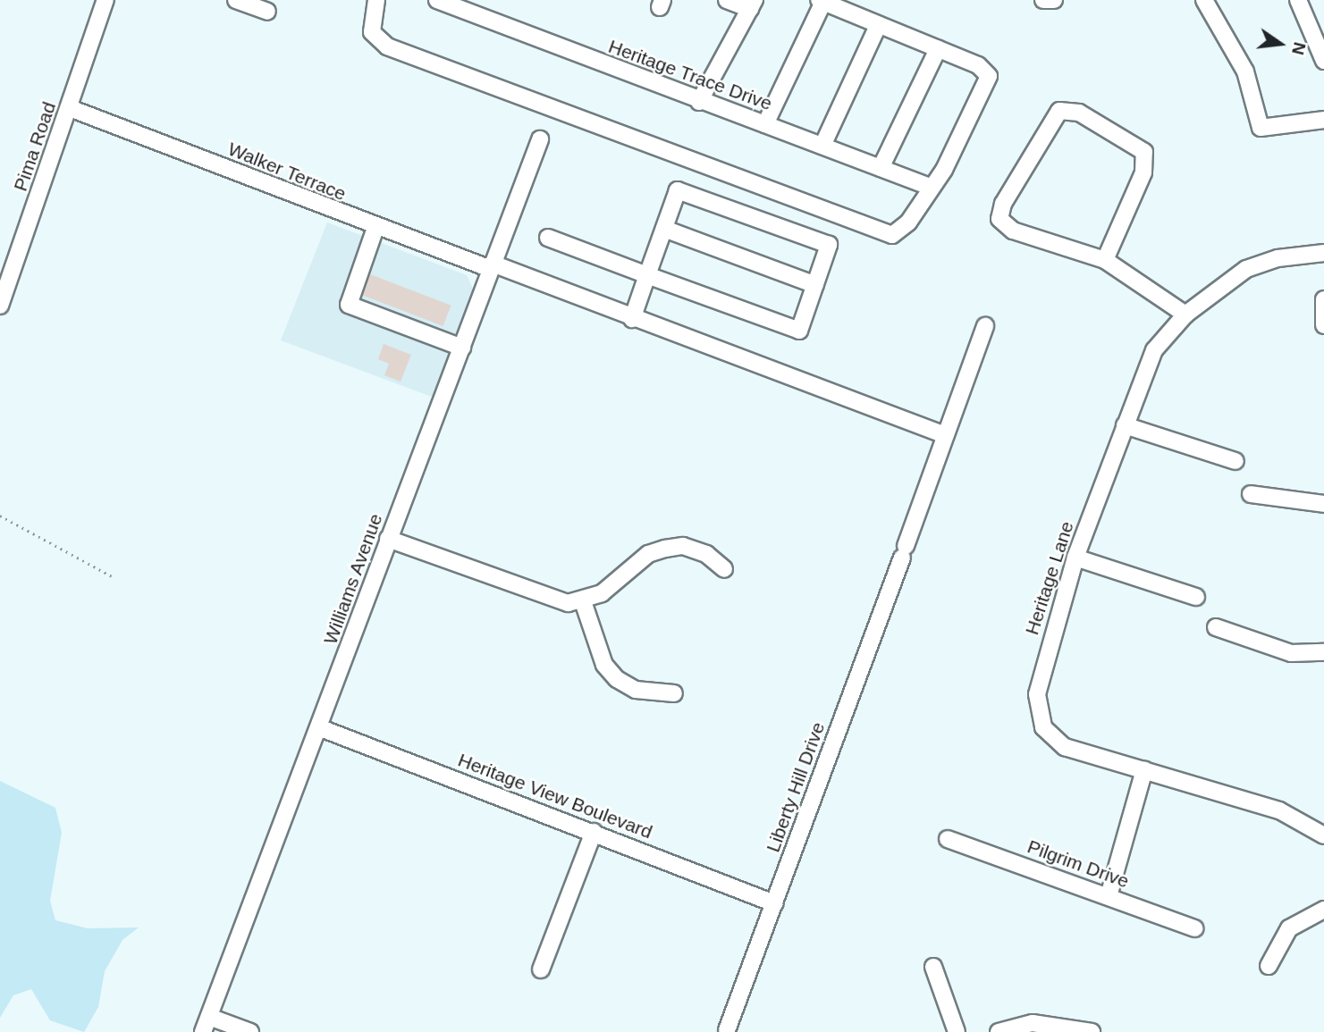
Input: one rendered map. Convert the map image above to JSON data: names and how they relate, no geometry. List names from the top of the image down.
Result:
{
  "streets": {
    "street": [
      "Heritage Trace Drive",
      "Pima Road",
      "Walker Terrace",
      "Heritage Lane",
      "Williams Avenue",
      "Liberty Hill Drive",
      "Heritage View Boulevard",
      "Pilgrim Drive"
    ]
  },
  "crossings": [
    ["Pima Road", "Walker Terrace"],
    ["Walker Terrace", "Williams Avenue"],
    ["Walker Terrace", "Liberty Hill Drive"],
    ["Williams Avenue", "Heritage View Boulevard"],
    ["Liberty Hill Drive", "Heritage View Boulevard"]
  ],
  "north": "right"
}
